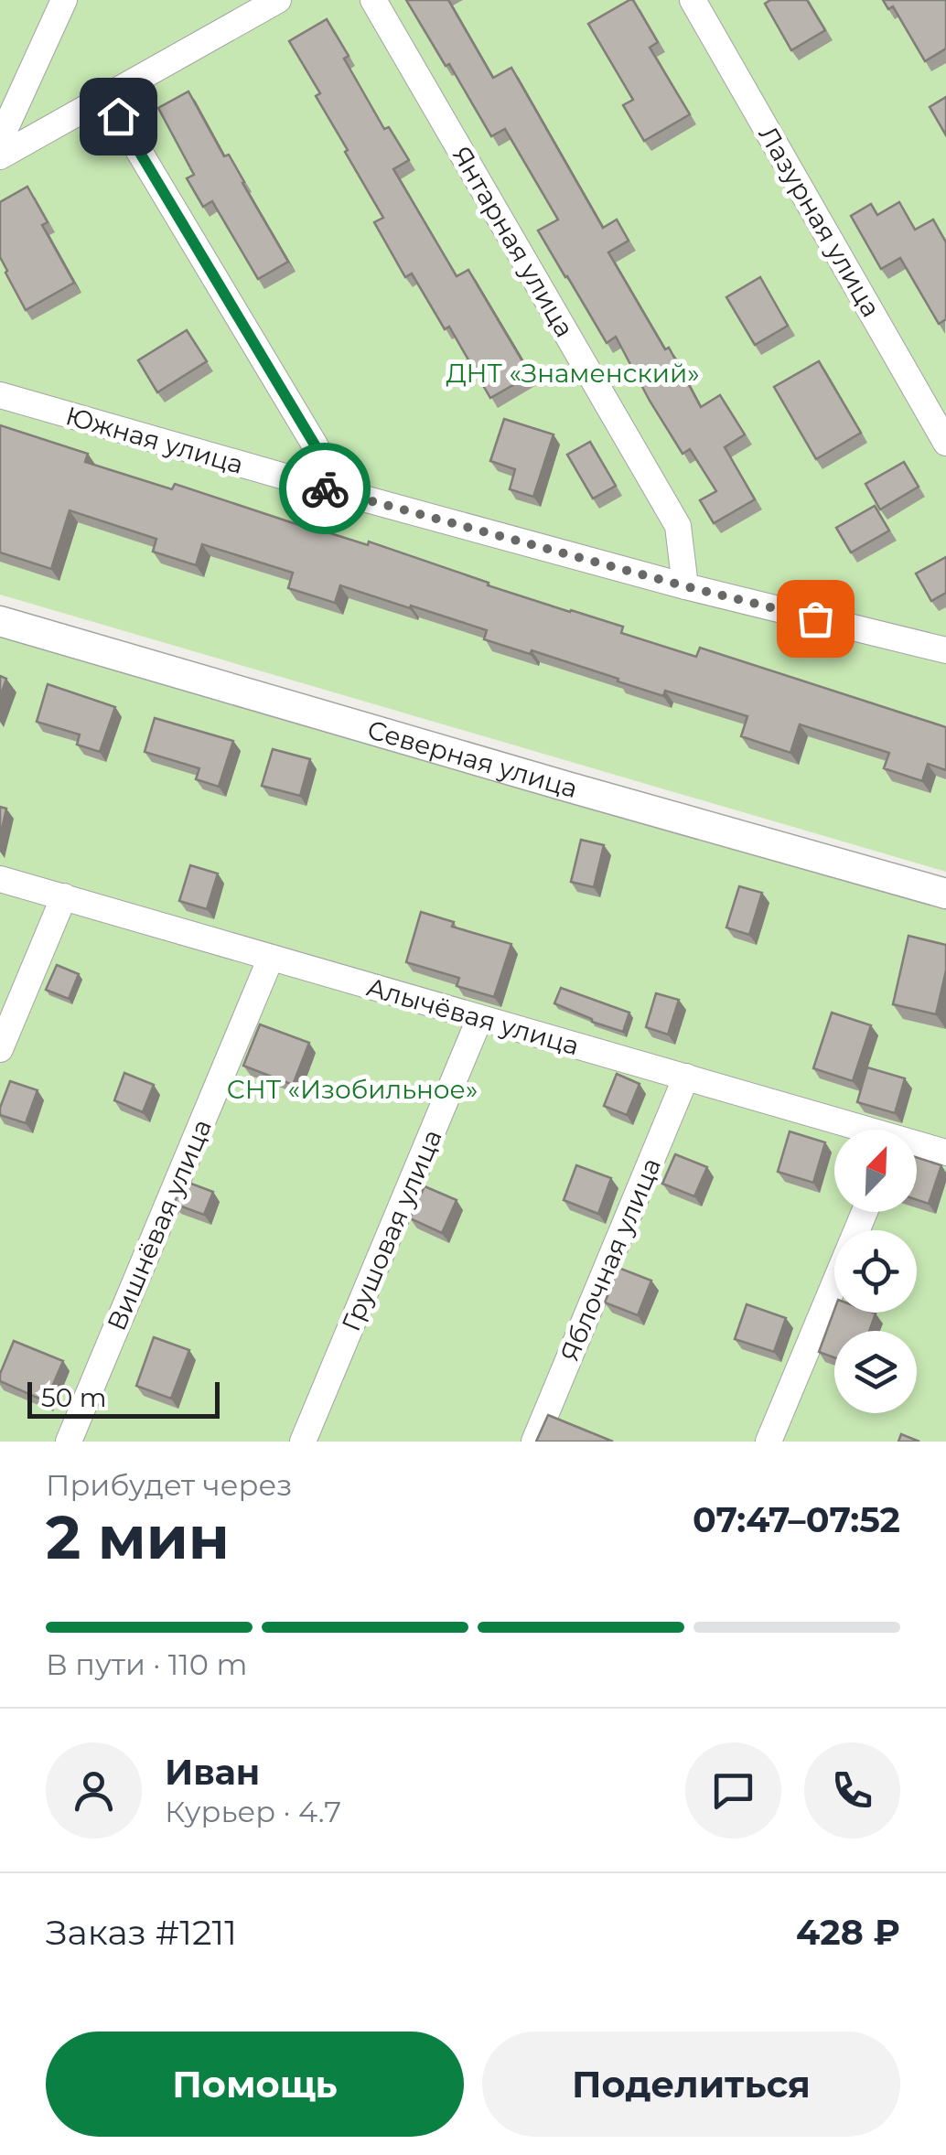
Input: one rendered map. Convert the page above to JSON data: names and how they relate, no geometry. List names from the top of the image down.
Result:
{
  "streets": {
    "street": [
      "Лазурная улица",
      "Янтарная улица",
      "Южная улица",
      "Северная улица",
      "Алычёвая улица",
      "Вишнёвая улица",
      "Грушовая улица",
      "Яблочная улица"
    ]
  },
  "crossings": [
    ["Янтарная улица", "Южная улица"],
    ["Алычёвая улица", "Вишнёвая улица"],
    ["Алычёвая улица", "Грушовая улица"],
    ["Алычёвая улица", "Яблочная улица"]
  ],
  "parks": ["ДНТ «Знаменский»", "СНТ «Изобильное»"],
  "scale_bar": "50 m",
  "north": "top right",
  "page": {
    "scale": "50 m",
    "heading": ["2 мин", "Прибудет через", "07:47–07:52"],
    "panel": [
      "Иван",
      "Курьер · 4.7",
      "Заказ #1211",
      "428 ₽"
    ],
    "bar": "В пути · 110 m",
    "buttons": ["Помощь", "Поделиться"]
  }
}
